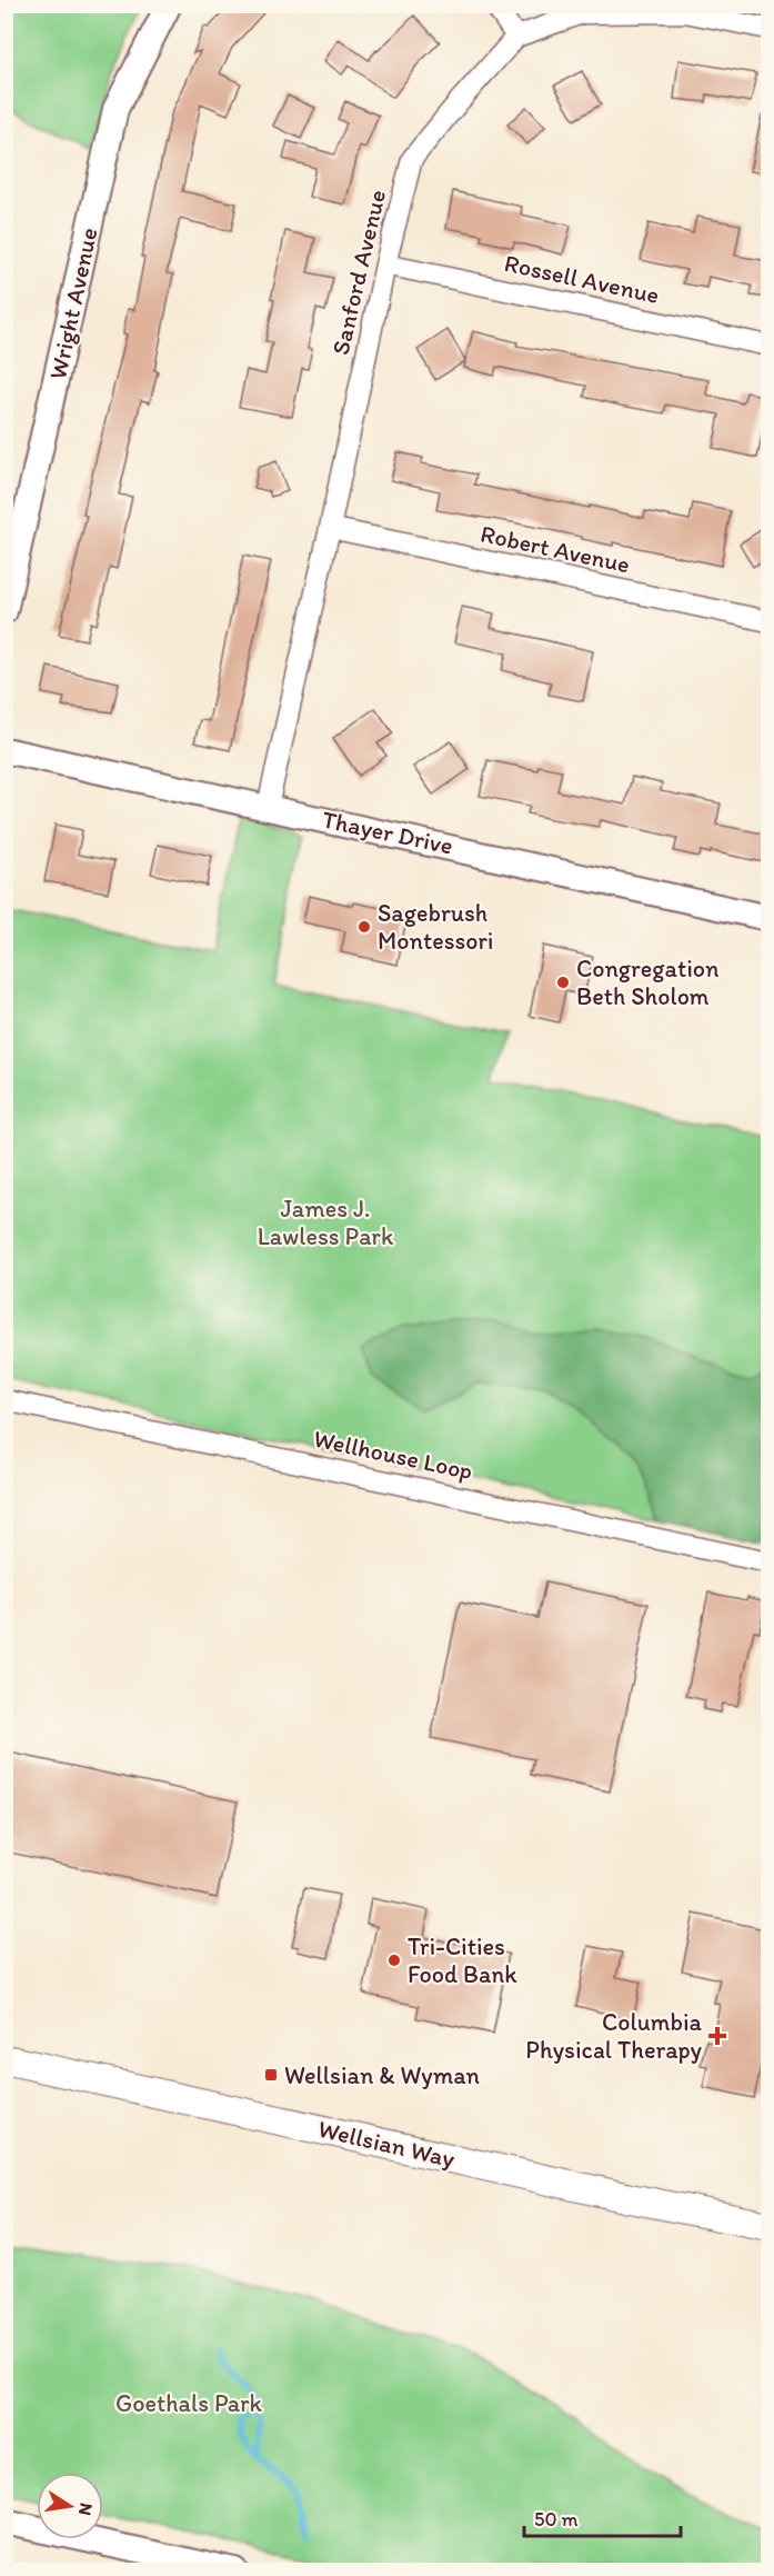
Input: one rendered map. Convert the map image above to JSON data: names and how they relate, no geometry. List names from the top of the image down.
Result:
{
  "streets": {
    "main road": ["Wellsian Way"],
    "street": [
      "Sanford Avenue",
      "Rossell Avenue",
      "Wright Avenue",
      "Robert Avenue",
      "Thayer Drive",
      "Wellhouse Loop"
    ]
  },
  "crossings": [
    ["Sanford Avenue", "Rossell Avenue"],
    ["Sanford Avenue", "Robert Avenue"],
    ["Sanford Avenue", "Thayer Drive"]
  ],
  "parks": ["James J. Lawless Park", "Goethals Park"],
  "places": {
    "other": ["Sagebrush Montessori", "Congregation Beth Sholom", "Tri-Cities Food Bank"],
    "health": ["Columbia Physical Therapy"],
    "transit": ["Wellsian & Wyman"]
  },
  "scale_bar": "50 m",
  "north": "right"
}
